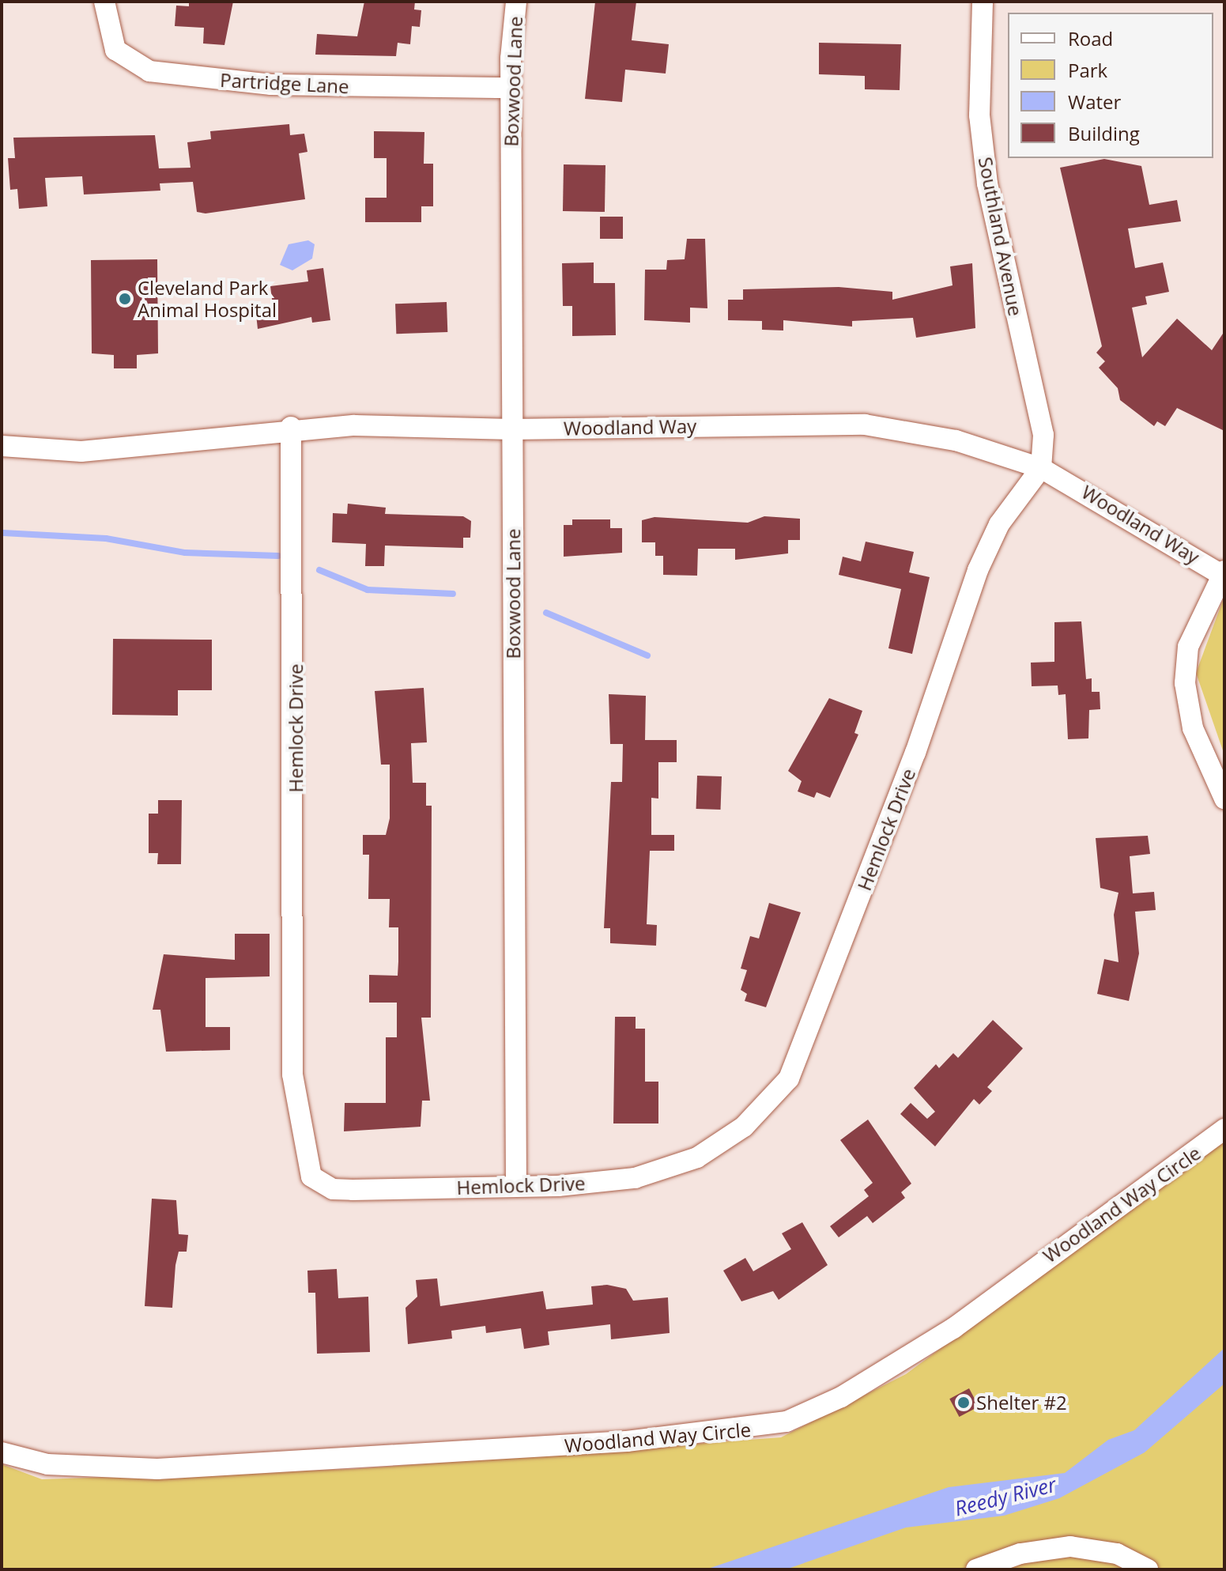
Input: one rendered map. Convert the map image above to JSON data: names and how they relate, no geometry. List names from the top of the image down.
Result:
{
  "streets": {
    "street": [
      "Boxwood Lane",
      "Partridge Lane",
      "Southland Avenue",
      "Woodland Way",
      "Hemlock Drive",
      "Woodland Way Circle"
    ]
  },
  "crossings": [
    ["Boxwood Lane", "Partridge Lane"],
    ["Boxwood Lane", "Woodland Way"],
    ["Boxwood Lane", "Hemlock Drive"],
    ["Southland Avenue", "Woodland Way"],
    ["Southland Avenue", "Hemlock Drive"],
    ["Woodland Way", "Hemlock Drive"]
  ],
  "water": ["Reedy River"],
  "places": ["Cleveland Park Animal Hospital", "Shelter #2"],
  "legend": [
    "Road",
    "Park",
    "Water",
    "Building"
  ]
}
